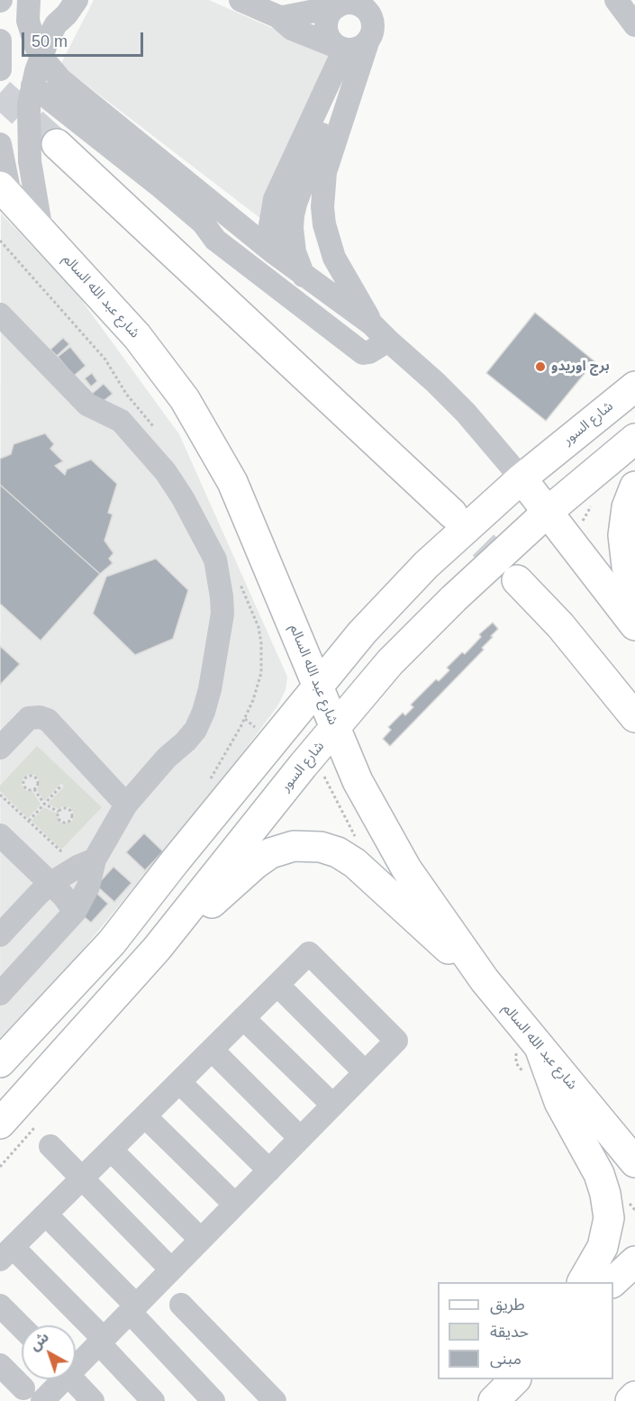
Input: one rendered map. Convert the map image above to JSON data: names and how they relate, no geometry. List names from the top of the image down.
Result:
{
  "streets": {
    "main road": ["شارع عبد الله السالم", "شارع السور"]
  },
  "crossings": [
    ["شارع عبد الله السالم", "شارع السور"]
  ],
  "places": ["برج اوريدو"],
  "legend": ["طريق", "حديقة", "مبنى"],
  "scale_bar": "50 m",
  "north": "top left"
}
